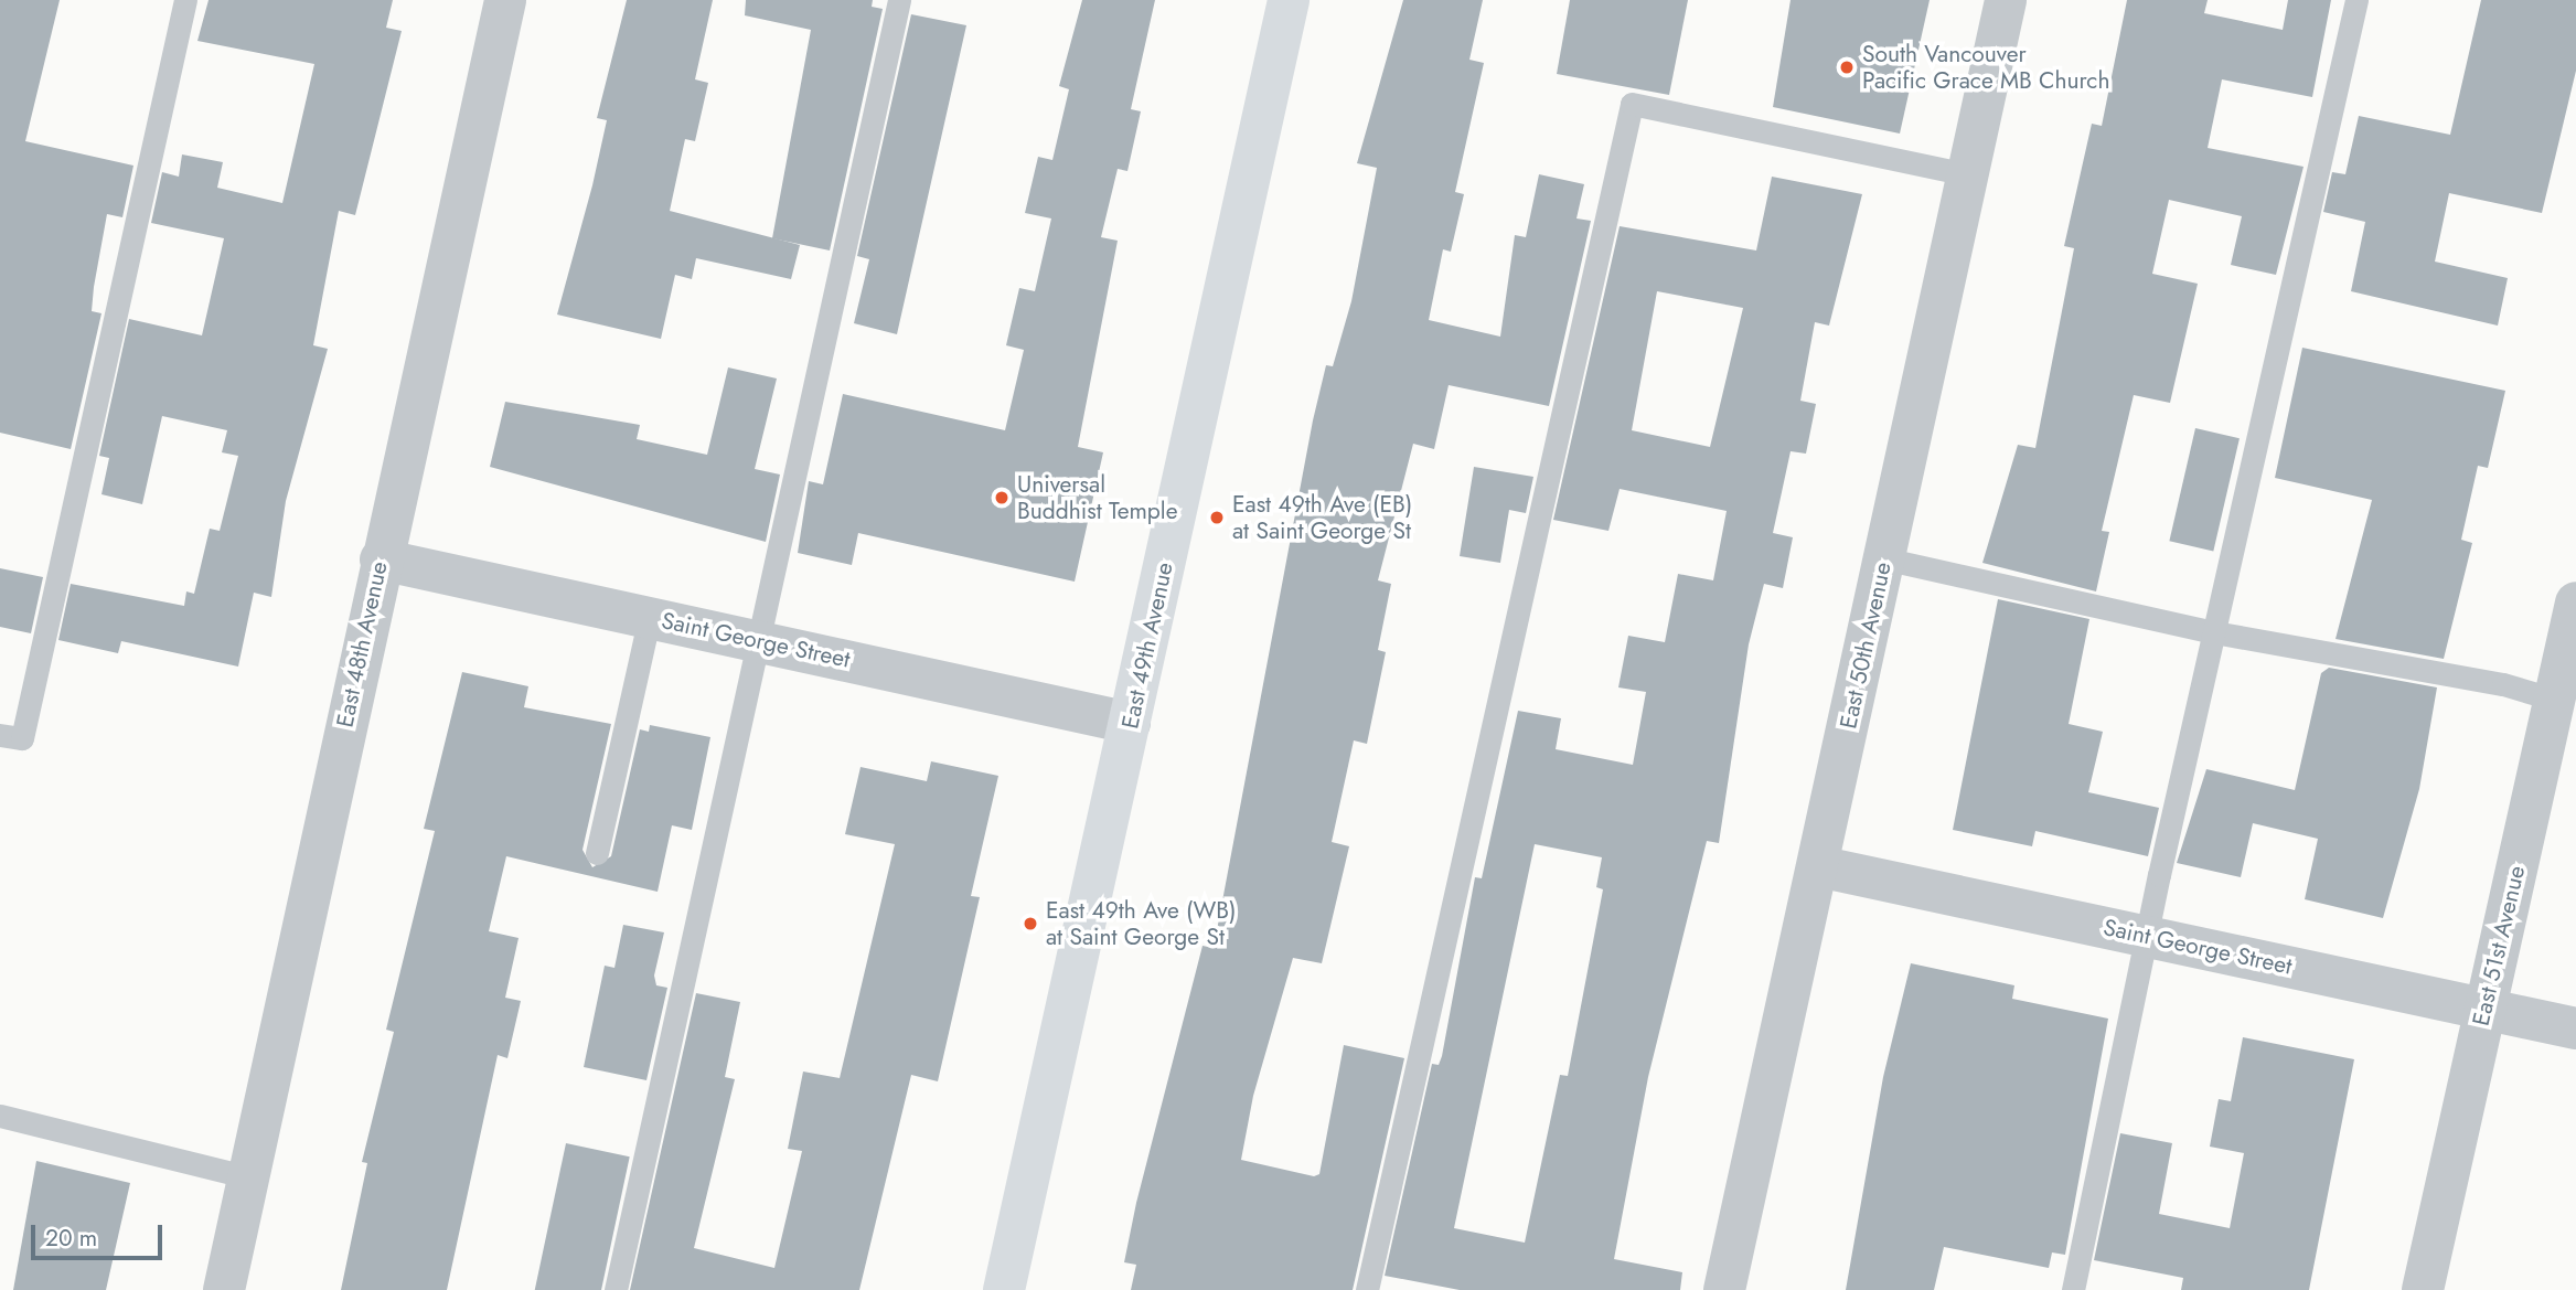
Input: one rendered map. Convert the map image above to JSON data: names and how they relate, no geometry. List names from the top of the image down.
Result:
{
  "streets": {
    "street": [
      "Saint George Street",
      "East 48th Avenue",
      "East 49th Avenue",
      "East 50th Avenue",
      "East 51st Avenue"
    ]
  },
  "crossings": [
    ["Saint George Street", "East 48th Avenue"],
    ["Saint George Street", "East 49th Avenue"],
    ["Saint George Street", "East 50th Avenue"],
    ["Saint George Street", "East 51st Avenue"]
  ],
  "places": [
    "South Vancouver Pacific Grace MB Church",
    "Universal Buddhist Temple",
    "East 49th Ave (EB) at Saint George St",
    "East 49th Ave (WB) at Saint George St"
  ],
  "scale_bar": "20 m"
}
